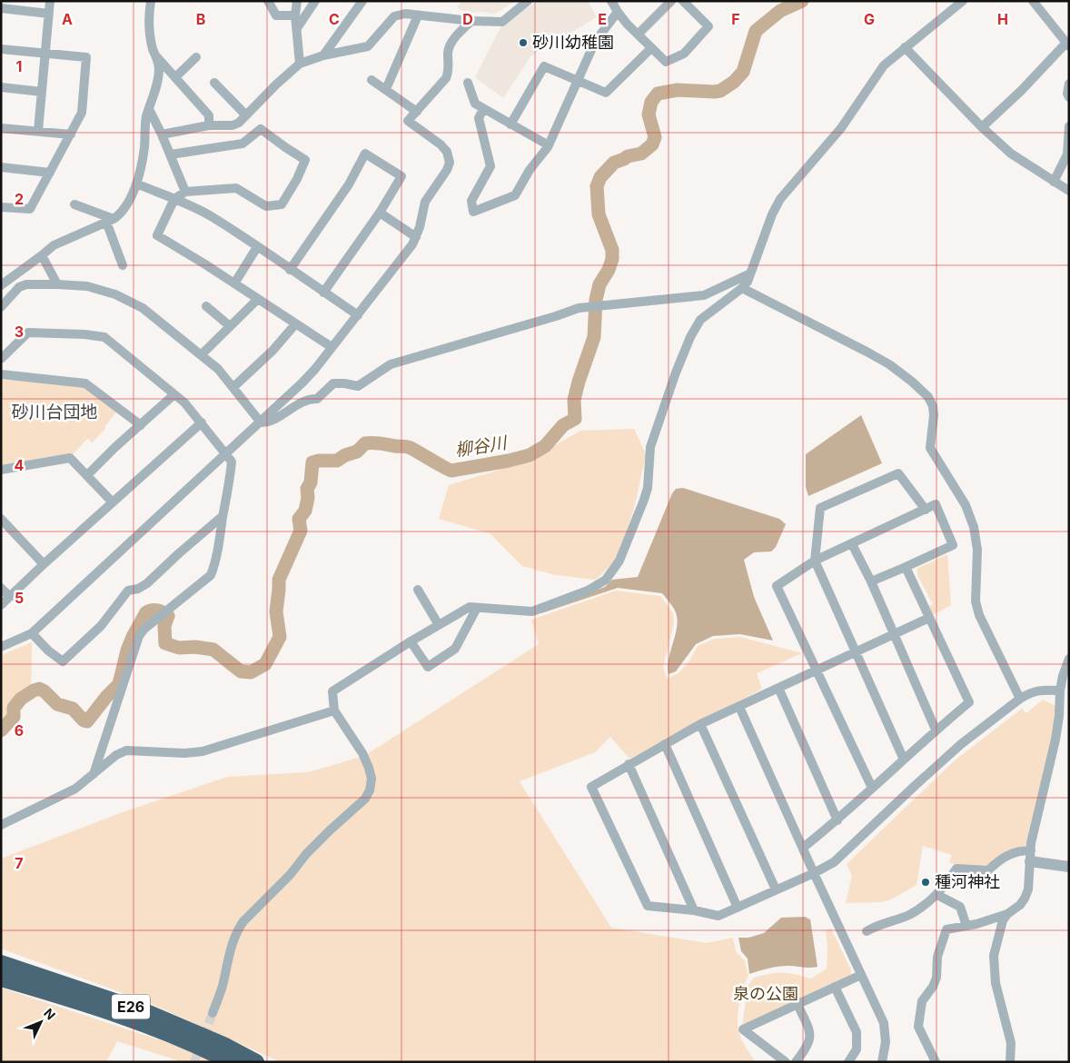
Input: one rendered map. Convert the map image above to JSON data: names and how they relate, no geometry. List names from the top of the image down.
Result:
{
  "streets": {
    "highway": ["E26"]
  },
  "districts": ["砂川台団地"],
  "water": ["柳谷川"],
  "parks": ["泉の公園"],
  "places": ["砂川幼稚園", "種河神社"],
  "north": "top right",
  "grid": {
    "columns": [
      "A",
      "B",
      "C",
      "D",
      "E",
      "F",
      "G",
      "H"
    ],
    "rows": [
      "1",
      "2",
      "3",
      "4",
      "5",
      "6",
      "7"
    ]
  }
}
